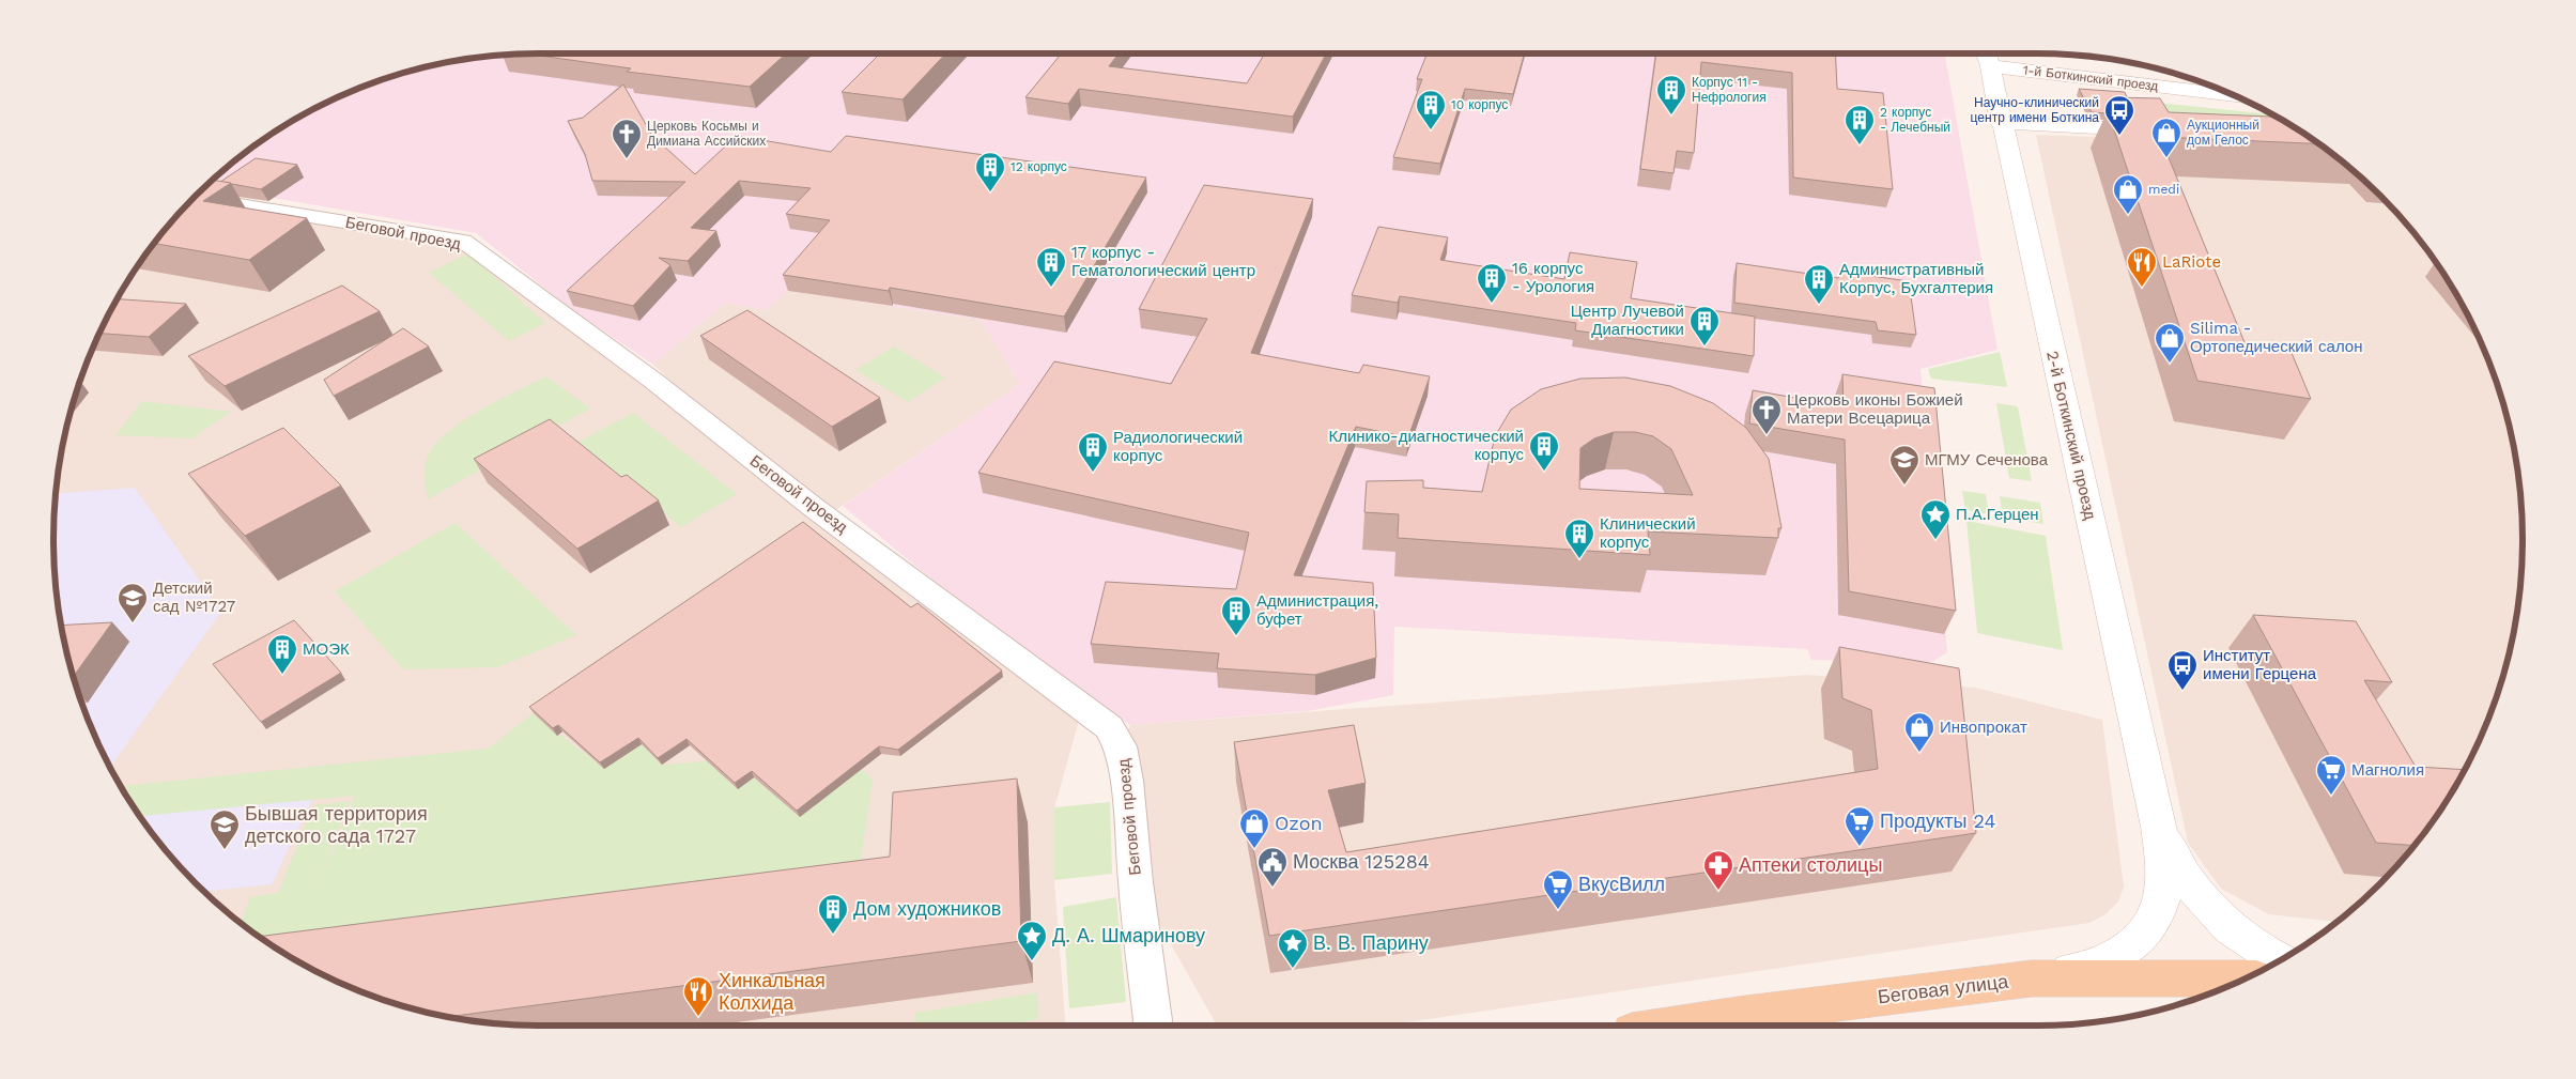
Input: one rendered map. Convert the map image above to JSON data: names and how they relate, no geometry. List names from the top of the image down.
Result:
{
  "streets": {
    "main road": ["Беговая улица"],
    "street": ["1-й Боткинский проезд", "Беговой проезд", "2-й Боткинский проезд"]
  },
  "crossings": [
    ["1-й Боткинский проезд", "2-й Боткинский проезд"],
    ["2-й Боткинский проезд", "Беговая улица"]
  ],
  "places": {
    "building": [
      "Корпус 11 - Нефрология",
      "10 корпус",
      "2 корпус - Лечебный",
      "12 корпус",
      "17 корпус - Гематологический центр",
      "16 корпус - Урология",
      "Административный Корпус, Бухгалтерия",
      "Центр Лучевой Диагностики",
      "Клинико-диагностический корпус",
      "Радиологический корпус",
      "Клинический корпус",
      "Администрация, буфет",
      "МОЭК",
      "Дом художников"
    ],
    "bus stop": ["Научно-клинический центр имени Боткина", "Институт имени Герцена"],
    "shop": [
      "Аукционный дом Гелос",
      "medi",
      "Silima - Ортопедический салон",
      "Инвопрокат",
      "Ozon"
    ],
    "church": ["Церковь Косьмы и Димиана Ассийских", "Церковь иконы Божией Матери Всецарица"],
    "restaurant": ["LaRiote", "Хинкальная Колхида"],
    "school or university": ["МГМУ Сеченова", "Детский сад №1727", "Бывшая территория детского сада 1727"],
    "place": ["П.А.Герцен", "Д. А. Шмаринову", "В. В. Парину"],
    "supermarket": ["Магнолия", "Продукты 24", "ВкусВилл"],
    "public building": ["Москва 125284"],
    "pharmacy": ["Аптеки столицы"]
  }
}
